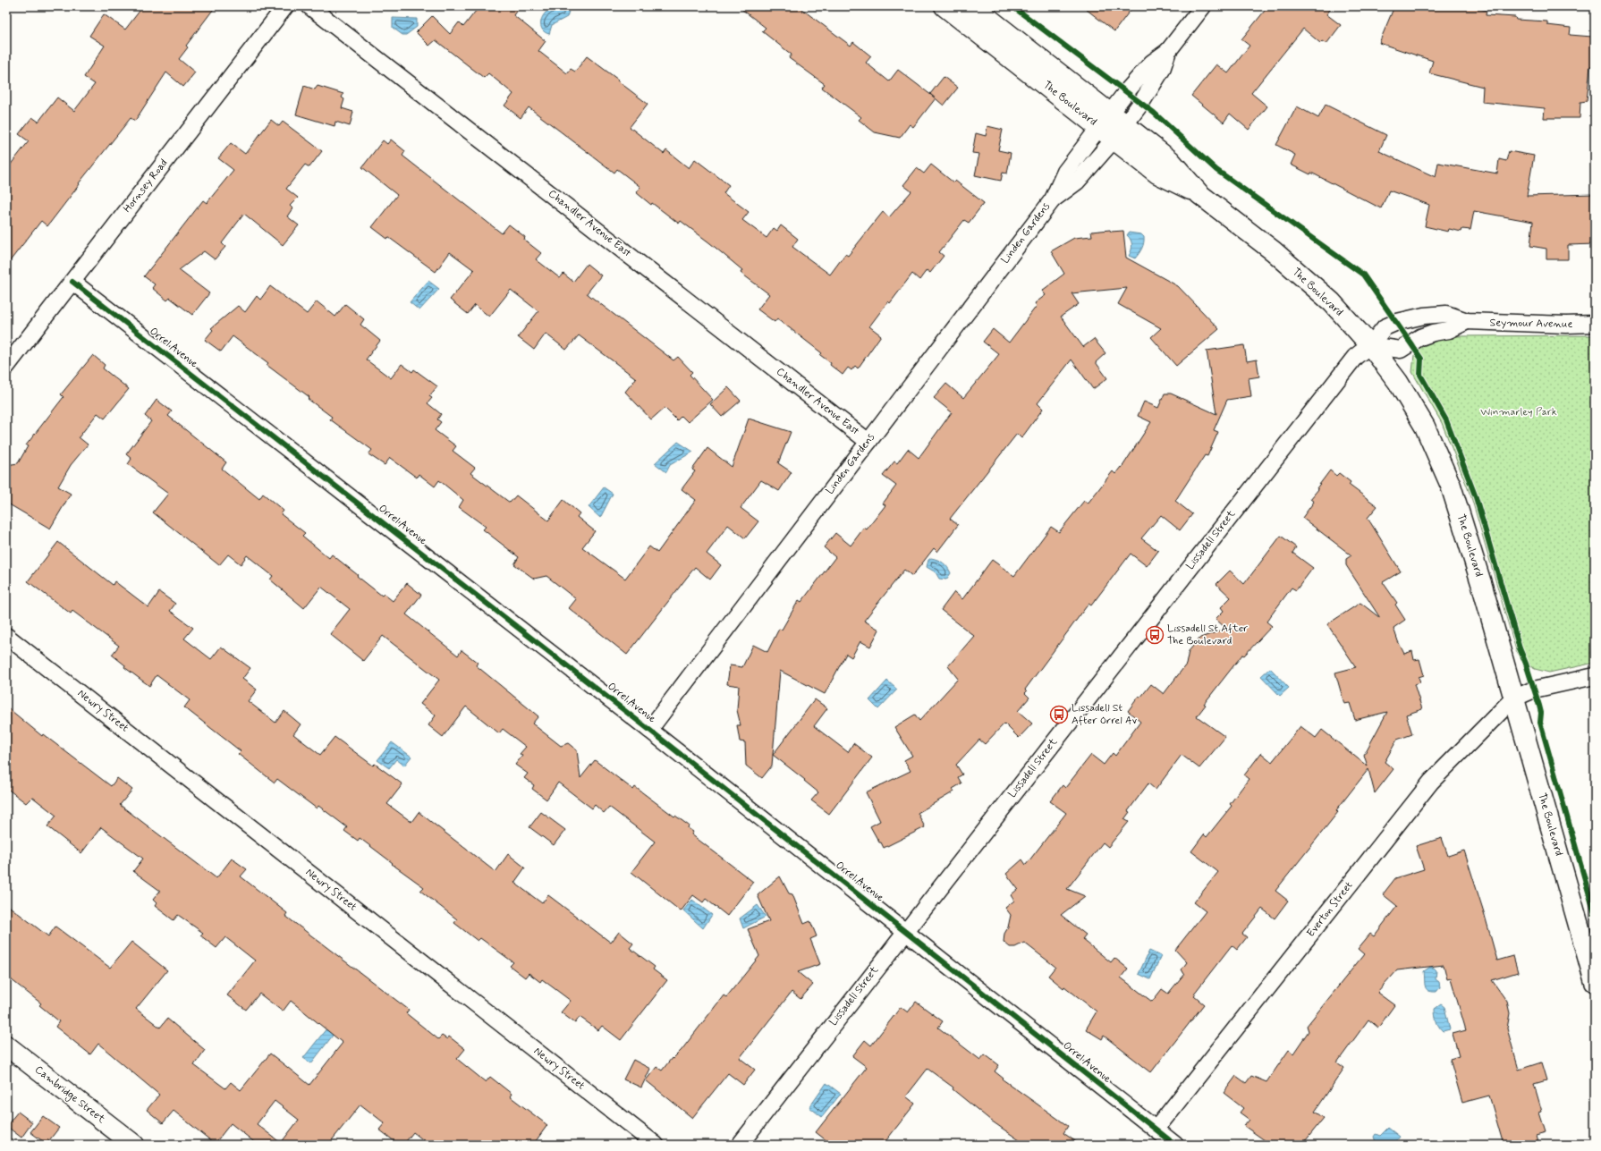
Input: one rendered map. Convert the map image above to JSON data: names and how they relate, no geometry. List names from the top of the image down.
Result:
{
  "streets": {
    "main road": ["The Boulevard", "Cambridge Street"],
    "street": [
      "Hornsey Road",
      "Chandler Avenue East",
      "Linden Gardens",
      "Seymour Avenue",
      "Orrel Avenue",
      "Lissadell Street",
      "Newry Street",
      "Everton Street"
    ]
  },
  "crossings": [
    ["The Boulevard", "Linden Gardens"],
    ["The Boulevard", "Seymour Avenue"],
    ["The Boulevard", "Lissadell Street"],
    ["The Boulevard", "Everton Street"],
    ["Hornsey Road", "Orrel Avenue"],
    ["Chandler Avenue East", "Linden Gardens"],
    ["Linden Gardens", "Orrel Avenue"],
    ["Seymour Avenue", "Lissadell Street"],
    ["Orrel Avenue", "Lissadell Street"],
    ["Orrel Avenue", "Everton Street"]
  ],
  "parks": ["Winmarley Park"],
  "places": {
    "bus stop": ["Lissadell St After The Boulevard", "Lissadell St After Orrel Av"]
  }
}
